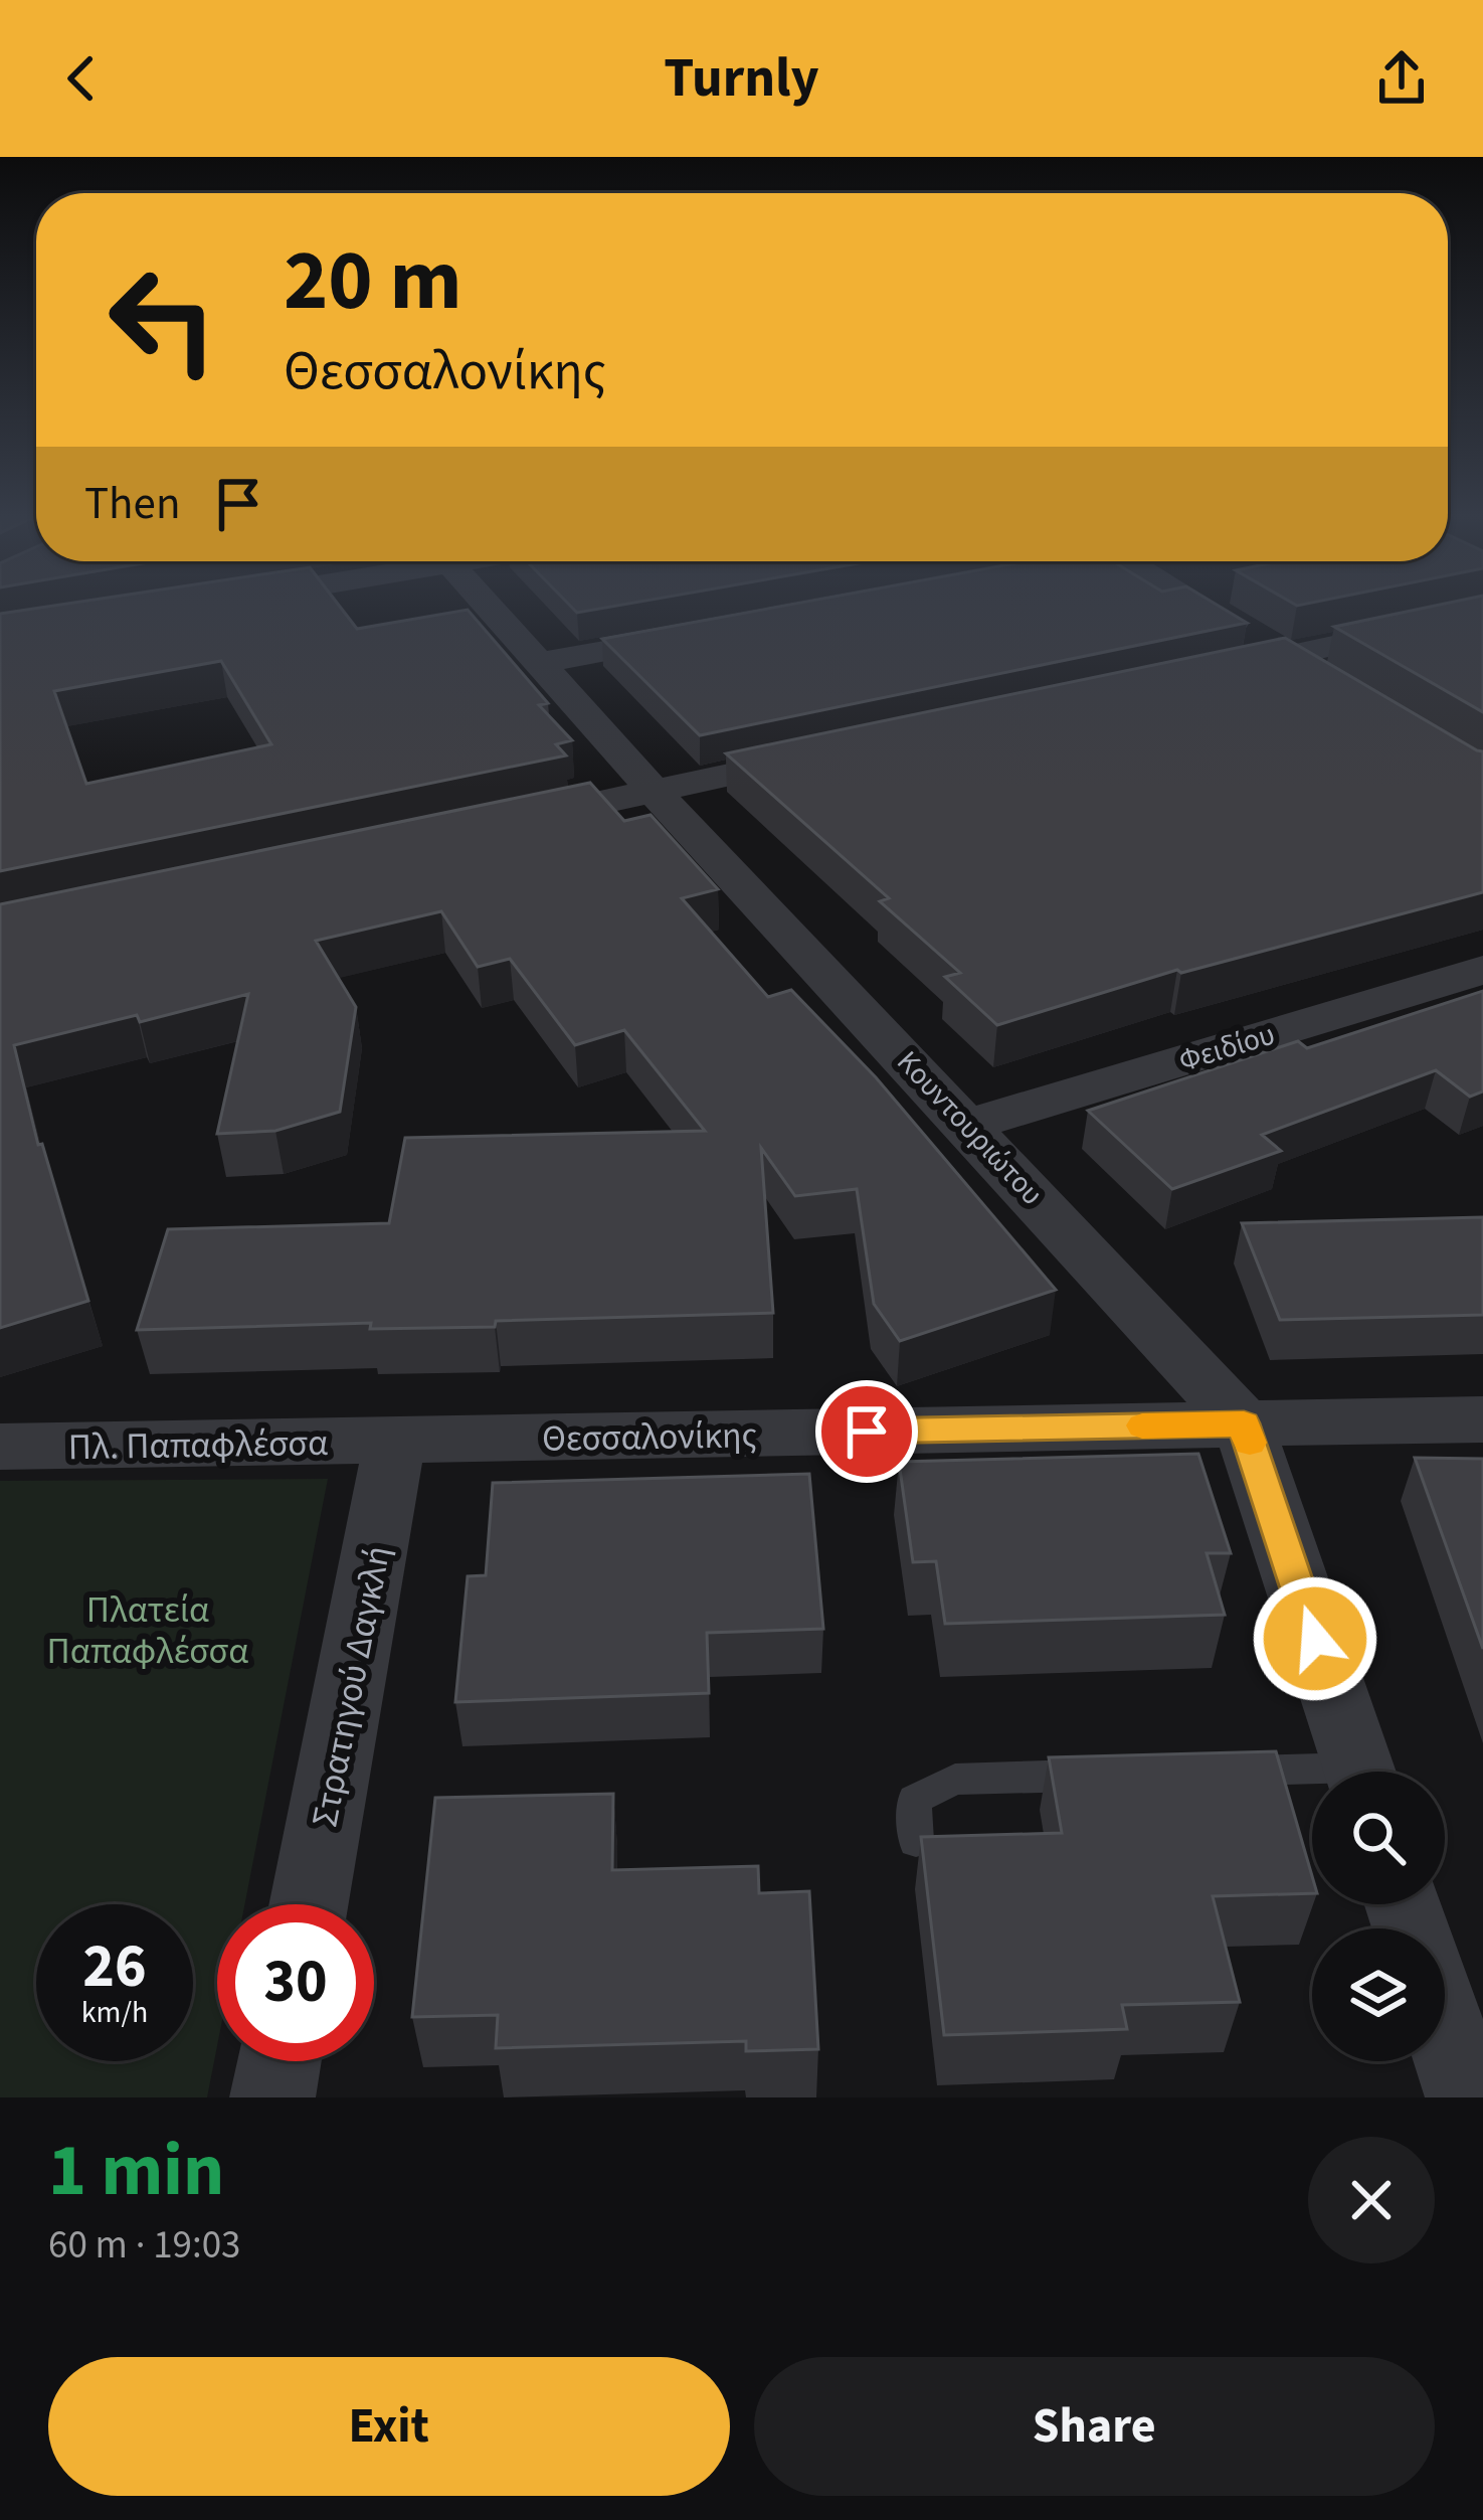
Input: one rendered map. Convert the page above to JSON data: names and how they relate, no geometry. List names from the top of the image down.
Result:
{
  "streets": {
    "street": [
      "Φειδίου",
      "Κουντουριώτου",
      "Θεσσαλονίκης",
      "Πλ. Παπαφλέσσα",
      "Στρατηγού Δαγκλή"
    ]
  },
  "crossings": [
    ["Φειδίου", "Κουντουριώτου"],
    ["Κουντουριώτου", "Θεσσαλονίκης"],
    ["Θεσσαλονίκης", "Πλ. Παπαφλέσσα"],
    ["Θεσσαλονίκης", "Στρατηγού Δαγκλή"],
    ["Πλ. Παπαφλέσσα", "Στρατηγού Δαγκλή"]
  ],
  "parks": ["Πλατεία Παπαφλέσσα"],
  "page": {
    "header": "Turnly",
    "turn": ["20 m", "Θεσσαλονίκης"],
    "then": "Then",
    "speed": "26 km/h",
    "limit": "30",
    "heading": ["1 min", "60 m · 19:03"],
    "buttons": ["Exit", "Share"]
  }
}
